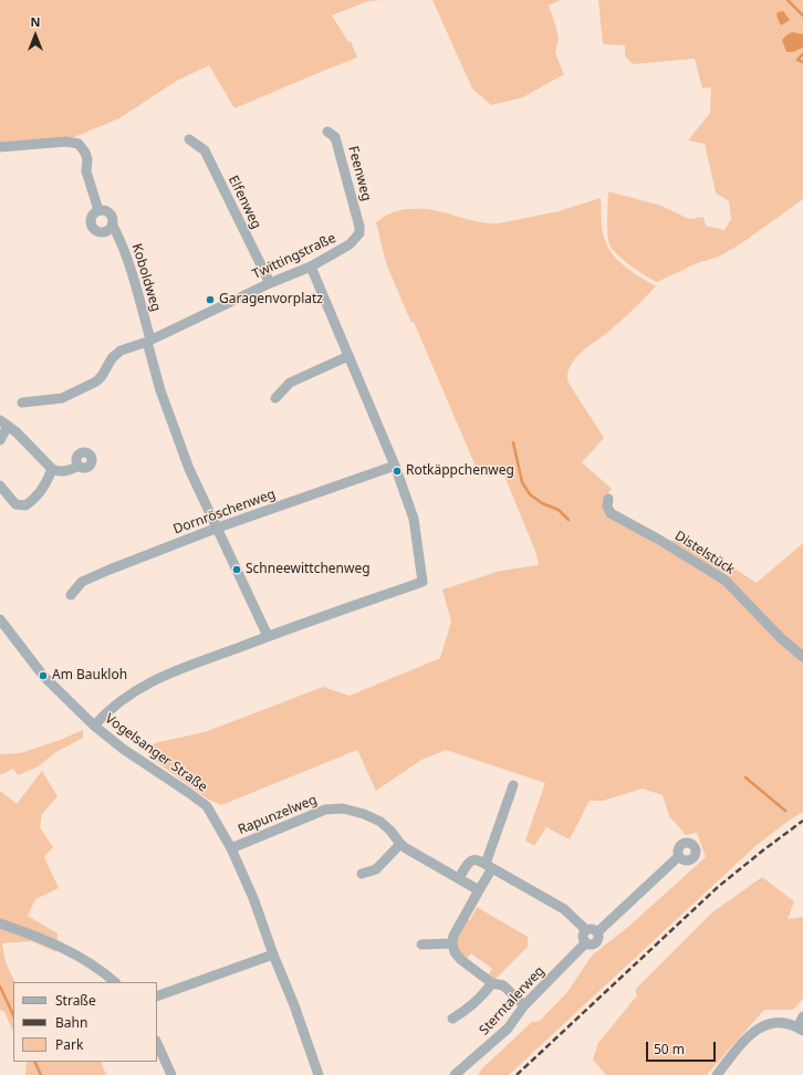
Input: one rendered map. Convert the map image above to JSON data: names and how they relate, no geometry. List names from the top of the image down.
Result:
{
  "streets": {
    "street": [
      "Feenweg",
      "Elfenweg",
      "Twittingstraße",
      "Koboldweg",
      "Dornröschenweg",
      "Distelstück",
      "Vogelsanger Straße",
      "Rapunzelweg",
      "Sterntalerweg"
    ]
  },
  "crossings": [
    ["Feenweg", "Twittingstraße"],
    ["Elfenweg", "Twittingstraße"],
    ["Twittingstraße", "Koboldweg"],
    ["Vogelsanger Straße", "Rapunzelweg"]
  ],
  "places": [
    "Garagenvorplatz",
    "Rotkäppchenweg",
    "Schneewittchenweg",
    "Am Baukloh"
  ],
  "legend": ["Straße", "Bahn", "Park"],
  "scale_bar": "50 m",
  "north": "top"
}
